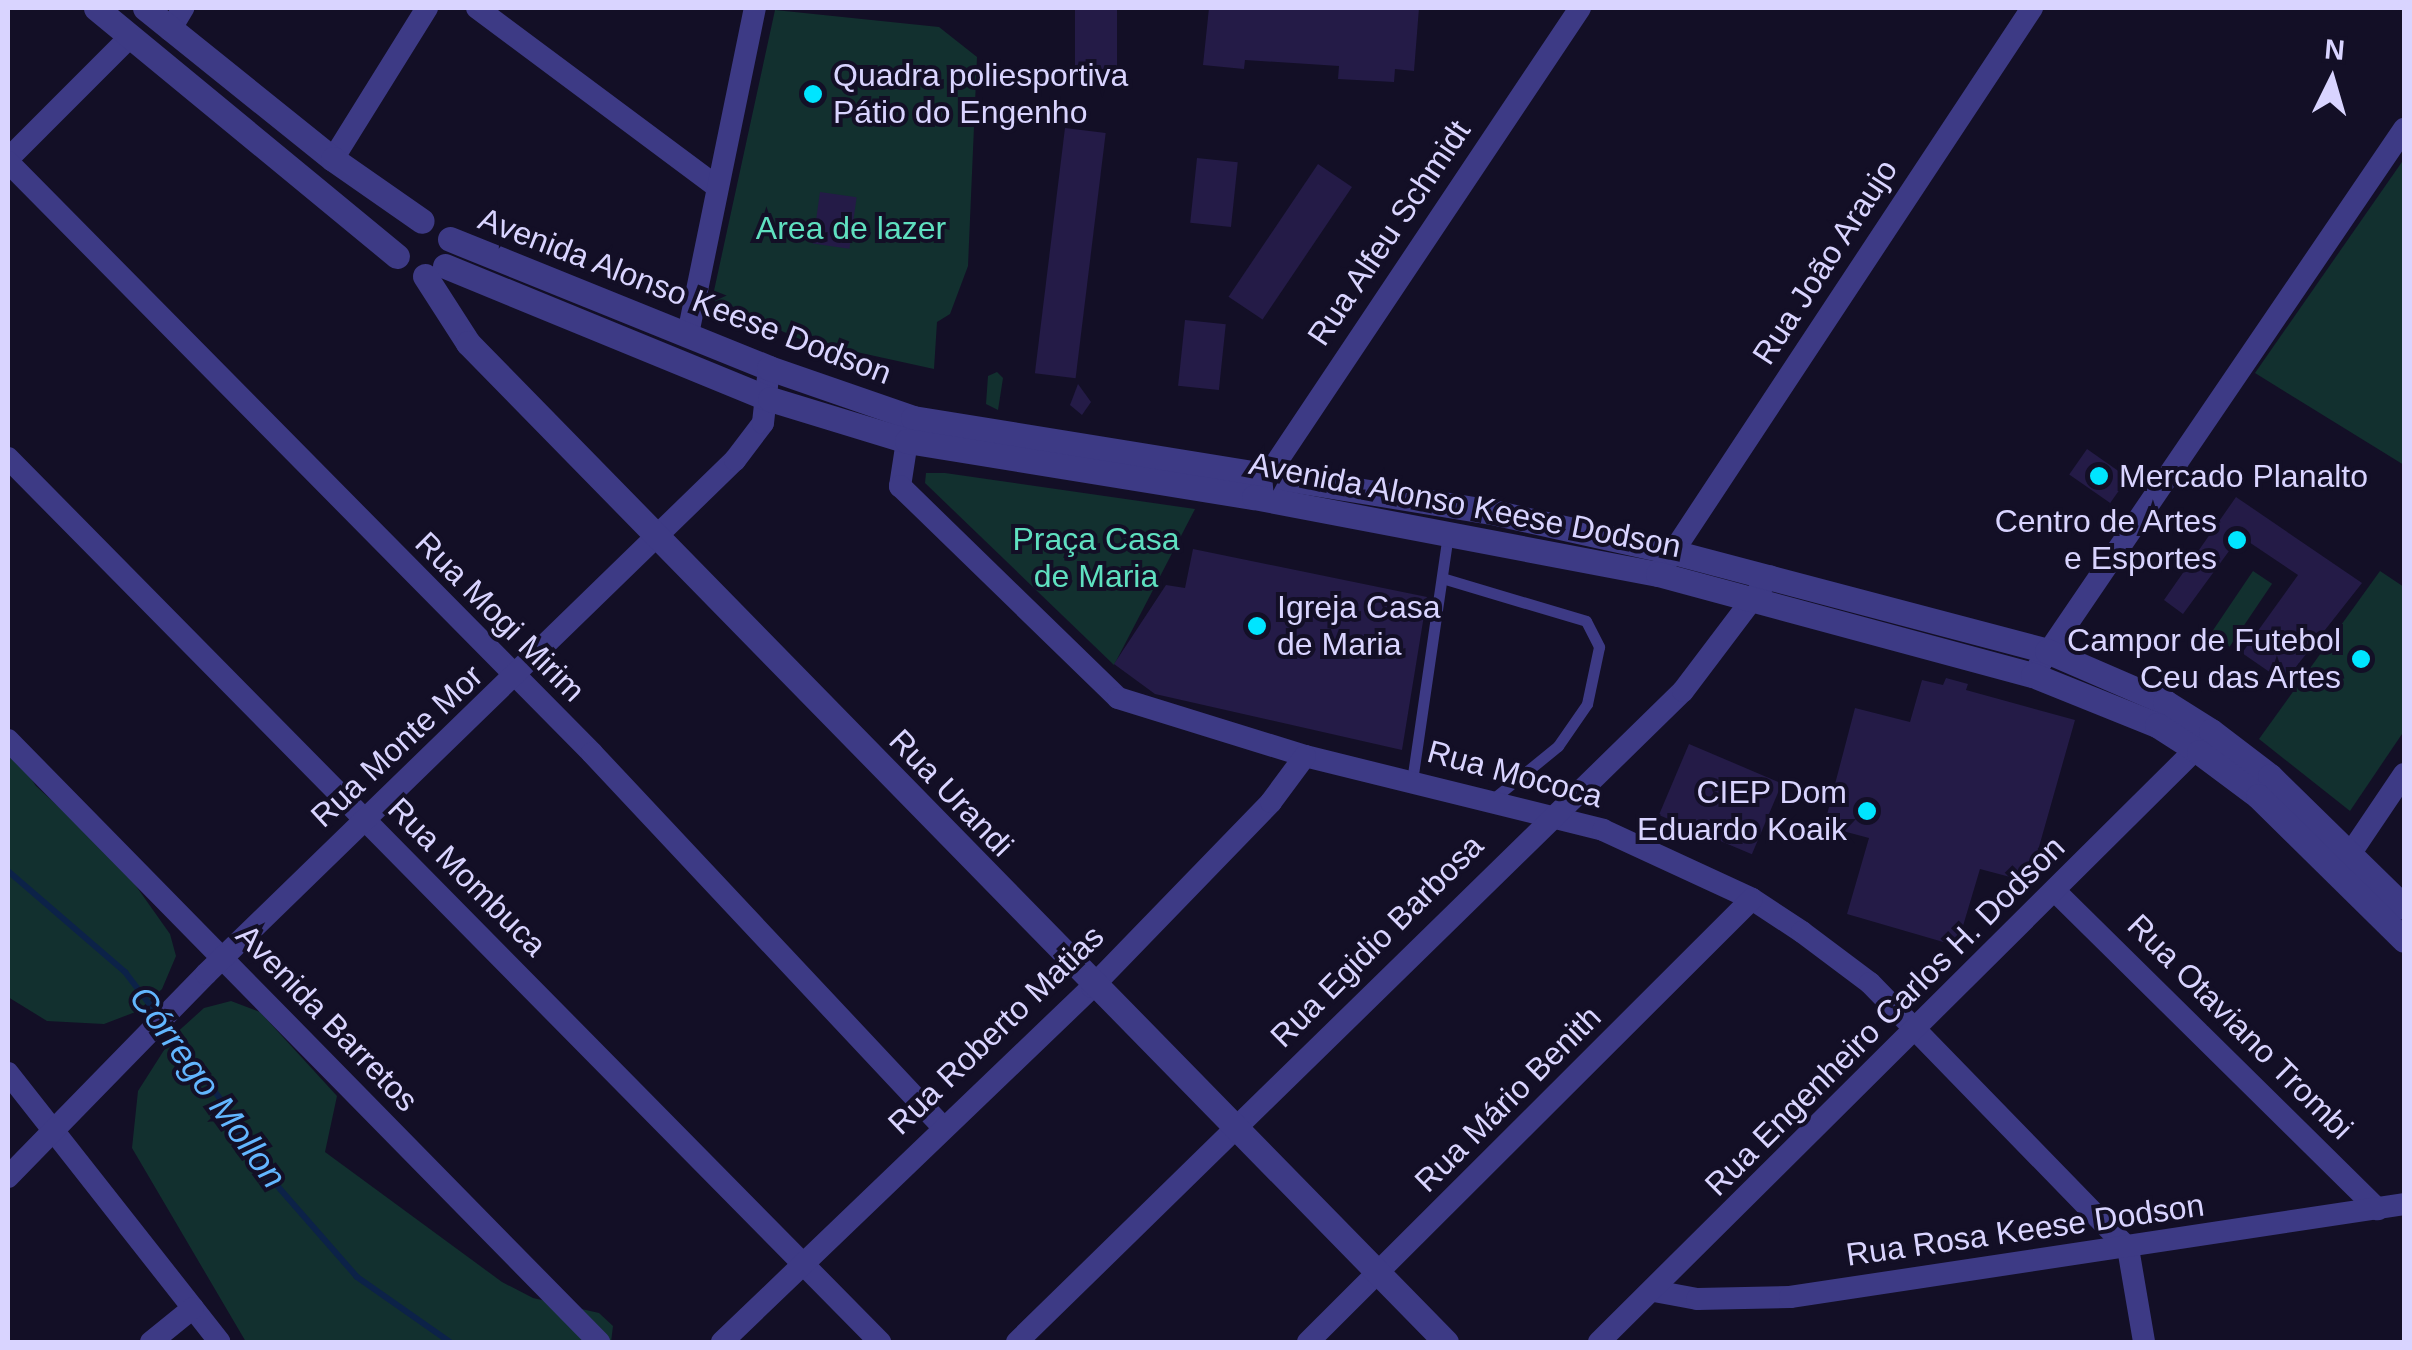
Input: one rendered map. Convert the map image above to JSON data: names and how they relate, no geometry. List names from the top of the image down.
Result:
{
  "streets": {
    "street": [
      "Rua Alfeu Schmidt",
      "Rua João Araujo",
      "Avenida Alonso Keese Dodson",
      "Rua Mogi Mirim",
      "Rua Monte Mor",
      "Rua Mococa",
      "Rua Urandi",
      "Rua Mombuca",
      "Rua Egidio Barbosa",
      "Rua Engenheiro Carlos H. Dodson",
      "Avenida Barretos",
      "Rua Otaviano Trombi",
      "Rua Roberto Matias",
      "Rua Mário Benith",
      "Rua Rosa Keese Dodson"
    ]
  },
  "crossings": [
    ["Rua Alfeu Schmidt", "Avenida Alonso Keese Dodson"],
    ["Rua João Araujo", "Avenida Alonso Keese Dodson"],
    ["Avenida Alonso Keese Dodson", "Rua Monte Mor"],
    ["Avenida Alonso Keese Dodson", "Rua Mococa"],
    ["Avenida Alonso Keese Dodson", "Rua Urandi"],
    ["Avenida Alonso Keese Dodson", "Rua Egidio Barbosa"],
    ["Avenida Alonso Keese Dodson", "Rua Engenheiro Carlos H. Dodson"],
    ["Rua Mogi Mirim", "Rua Monte Mor"],
    ["Rua Mogi Mirim", "Rua Roberto Matias"],
    ["Rua Monte Mor", "Rua Urandi"],
    ["Rua Monte Mor", "Rua Mombuca"],
    ["Rua Monte Mor", "Avenida Barretos"],
    ["Rua Mococa", "Rua Egidio Barbosa"],
    ["Rua Mococa", "Rua Engenheiro Carlos H. Dodson"],
    ["Rua Mococa", "Rua Roberto Matias"],
    ["Rua Mococa", "Rua Mário Benith"],
    ["Rua Mococa", "Rua Rosa Keese Dodson"],
    ["Rua Urandi", "Rua Egidio Barbosa"],
    ["Rua Urandi", "Rua Roberto Matias"],
    ["Rua Urandi", "Rua Mário Benith"],
    ["Rua Mombuca", "Rua Roberto Matias"],
    ["Rua Engenheiro Carlos H. Dodson", "Rua Otaviano Trombi"],
    ["Rua Engenheiro Carlos H. Dodson", "Rua Rosa Keese Dodson"],
    ["Rua Otaviano Trombi", "Rua Rosa Keese Dodson"]
  ],
  "water": ["Córrego Mollon"],
  "parks": ["Area de lazer", "Praça Casa de Maria"],
  "places": [
    "Quadra poliesportiva Pátio do Engenho",
    "Mercado Planalto",
    "Centro de Artes e Esportes",
    "Igreja Casa de Maria",
    "Campor de Futebol Ceu das Artes",
    "CIEP Dom Eduardo Koaik"
  ],
  "north": "top"
}
